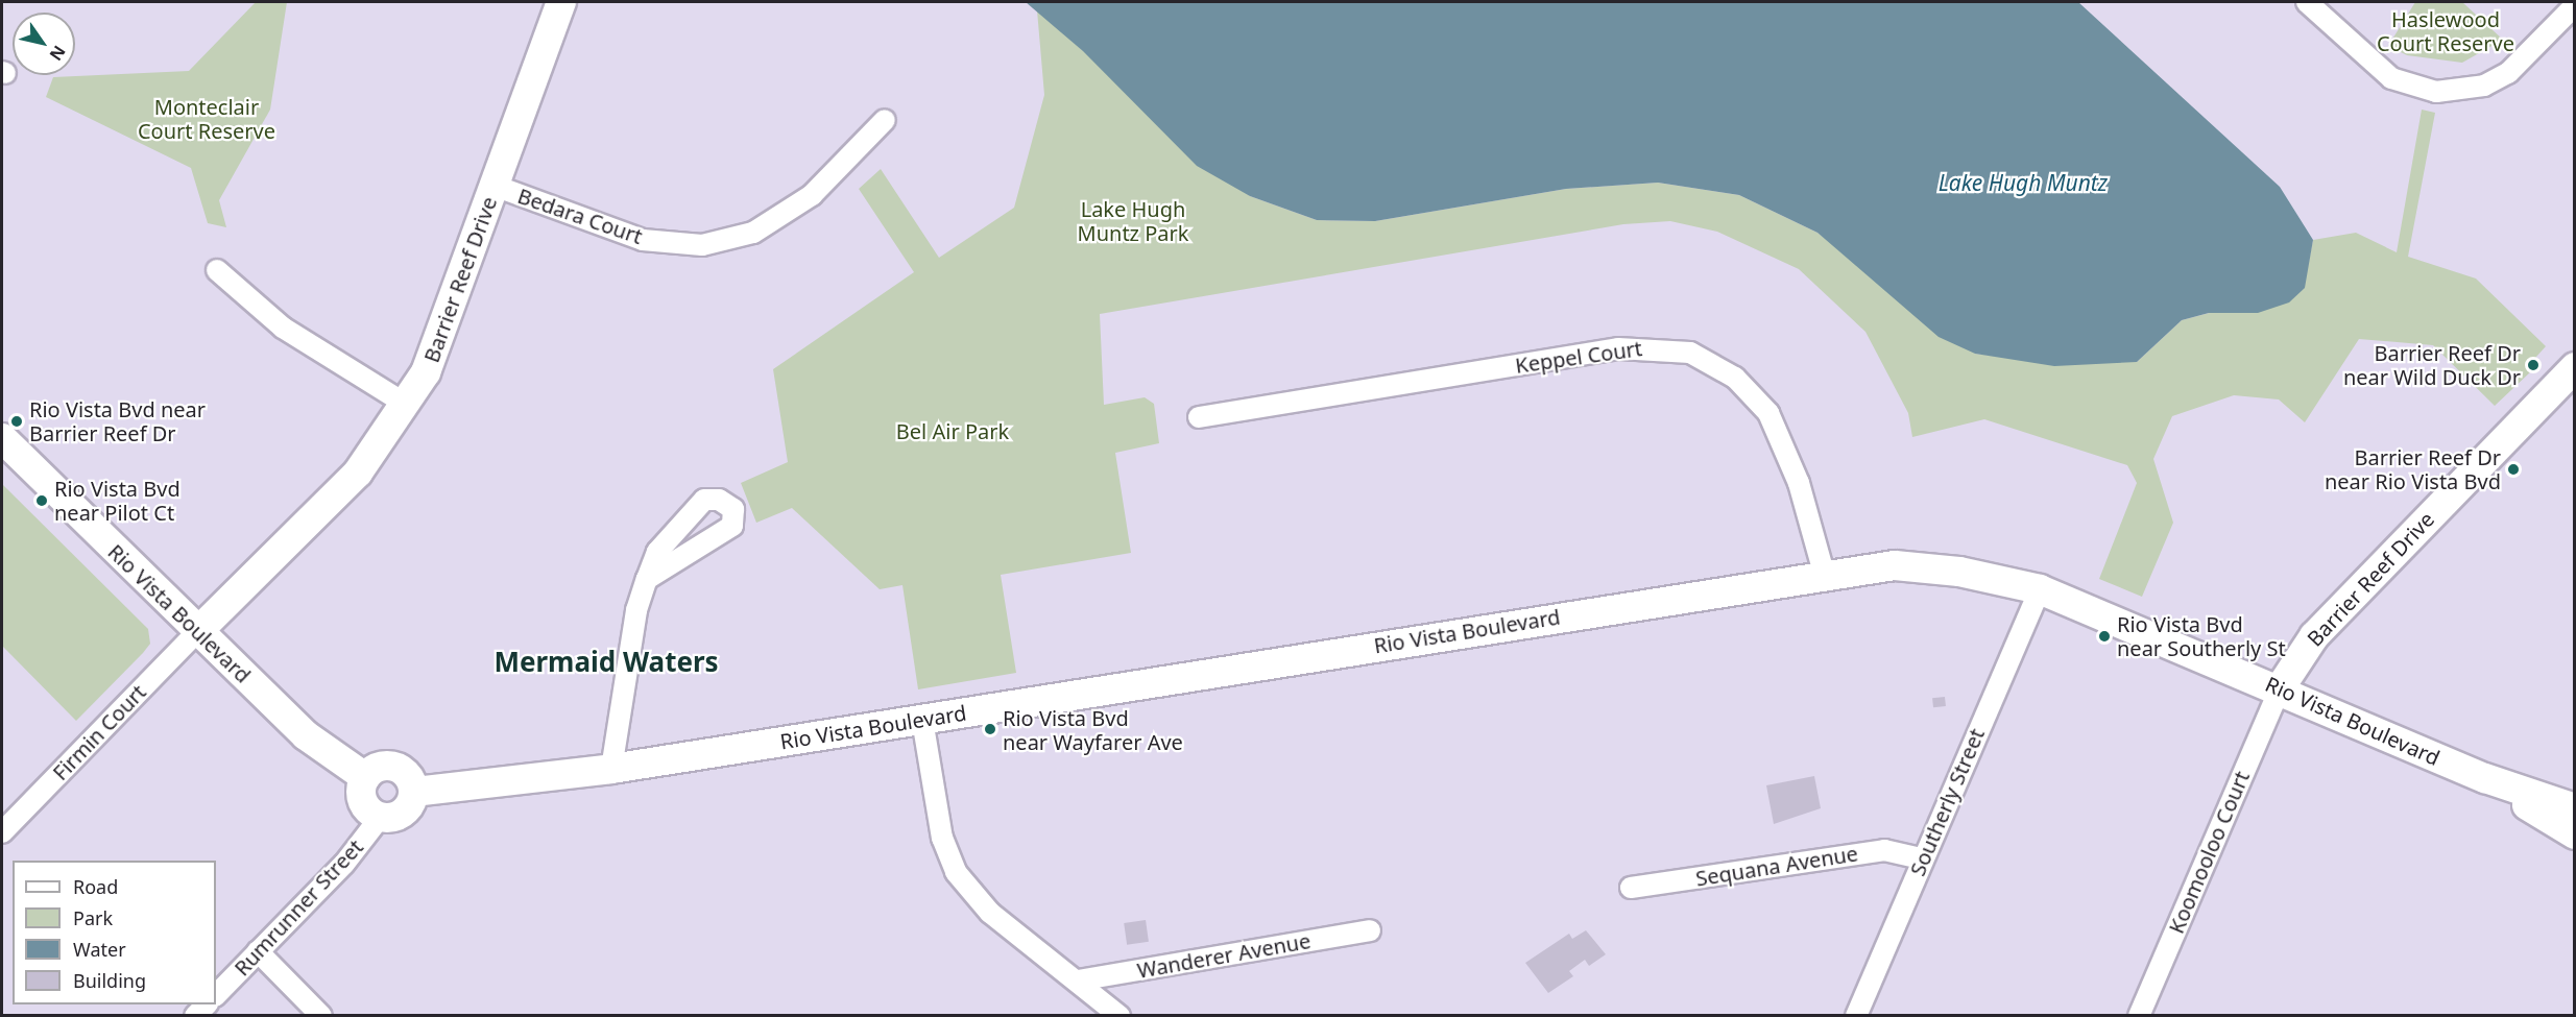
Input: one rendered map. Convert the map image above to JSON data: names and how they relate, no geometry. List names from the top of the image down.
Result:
{
  "streets": {
    "street": [
      "Bedara Court",
      "Barrier Reef Drive",
      "Keppel Court",
      "Rio Vista Boulevard",
      "Firmin Court",
      "Southerly Street",
      "Koomooloo Court",
      "Sequana Avenue",
      "Rumrunner Street",
      "Wanderer Avenue"
    ]
  },
  "crossings": [
    ["Bedara Court", "Barrier Reef Drive"],
    ["Barrier Reef Drive", "Rio Vista Boulevard"],
    ["Barrier Reef Drive", "Firmin Court"],
    ["Barrier Reef Drive", "Koomooloo Court"],
    ["Keppel Court", "Rio Vista Boulevard"],
    ["Rio Vista Boulevard", "Firmin Court"],
    ["Rio Vista Boulevard", "Southerly Street"],
    ["Rio Vista Boulevard", "Koomooloo Court"],
    ["Rio Vista Boulevard", "Rumrunner Street"],
    ["Southerly Street", "Sequana Avenue"]
  ],
  "districts": ["Mermaid Waters"],
  "water": ["Lake Hugh Muntz"],
  "parks": [
    "Haslewood Court Reserve",
    "Monteclair Court Reserve",
    "Lake Hugh Muntz Park",
    "Bel Air Park"
  ],
  "places": [
    "Barrier Reef Dr near Wild Duck Dr",
    "Rio Vista Bvd near Barrier Reef Dr",
    "Barrier Reef Dr near Rio Vista Bvd",
    "Rio Vista Bvd near Pilot Ct",
    "Rio Vista Bvd near Southerly St",
    "Rio Vista Bvd near Wayfarer Ave"
  ],
  "legend": [
    "Road",
    "Park",
    "Water",
    "Building"
  ],
  "north": "bottom right"
}
